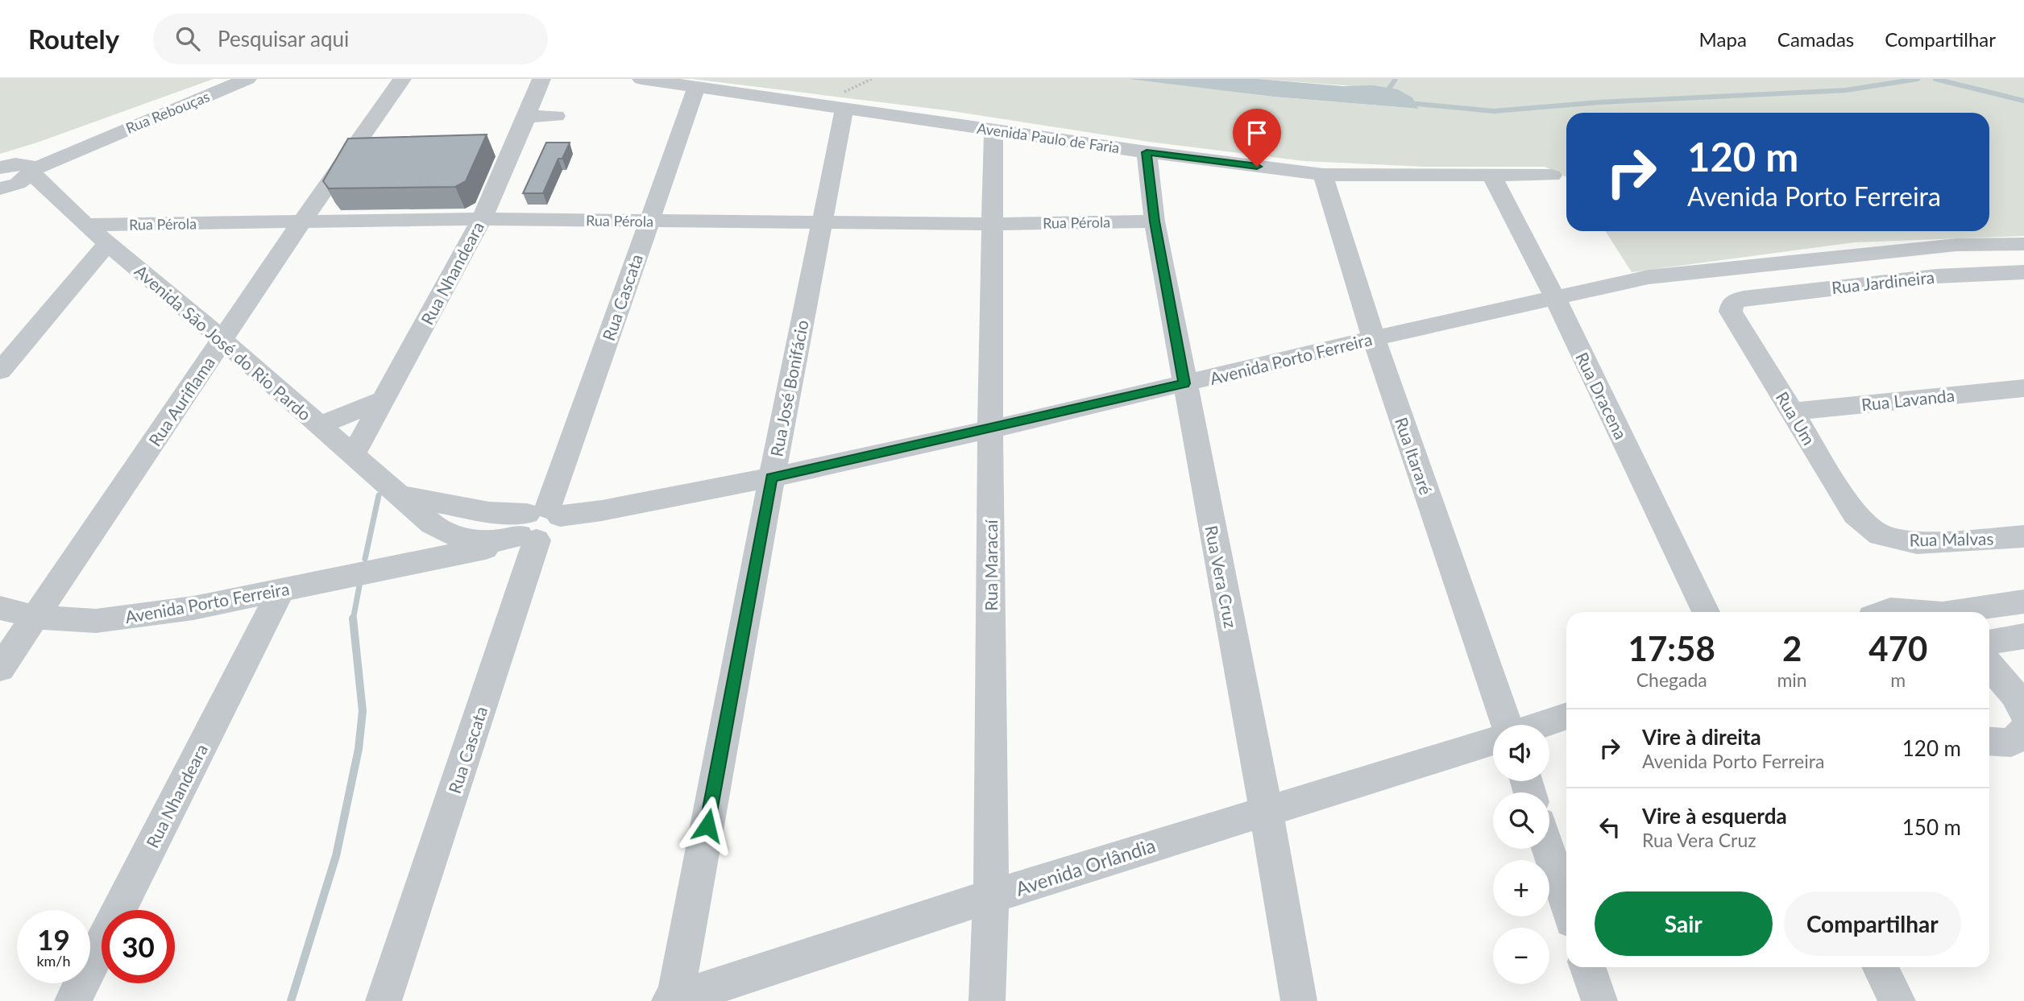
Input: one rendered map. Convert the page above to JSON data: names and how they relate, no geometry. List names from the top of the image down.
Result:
{
  "streets": {
    "street": [
      "Rua Rebouças",
      "Avenida Paulo de Faria",
      "Rua Pérola",
      "Rua Nhandeara",
      "Rua Jardineira",
      "Rua Cascata",
      "Avenida São José do Rio Pardo",
      "Avenida Porto Ferreira",
      "Rua José Bonifácio",
      "Rua Dracena",
      "Rua Lavanda",
      "Rua Auriflama",
      "Rua Um",
      "Rua Itararé",
      "Rua Malvas",
      "Rua Maracaí",
      "Rua Vera Cruz",
      "Avenida Orlândia"
    ]
  },
  "crossings": [
    ["Rua Rebouças", "Avenida São José do Rio Pardo"],
    ["Avenida Paulo de Faria", "Rua Cascata"],
    ["Avenida Paulo de Faria", "Rua José Bonifácio"],
    ["Avenida Paulo de Faria", "Rua Dracena"],
    ["Avenida Paulo de Faria", "Rua Itararé"],
    ["Avenida Paulo de Faria", "Rua Maracaí"],
    ["Avenida Paulo de Faria", "Rua Vera Cruz"],
    ["Rua Pérola", "Rua Nhandeara"],
    ["Rua Pérola", "Rua Cascata"],
    ["Rua Pérola", "Avenida São José do Rio Pardo"],
    ["Rua Pérola", "Rua José Bonifácio"],
    ["Rua Pérola", "Rua Auriflama"],
    ["Rua Pérola", "Rua Maracaí"],
    ["Rua Pérola", "Rua Vera Cruz"],
    ["Rua Nhandeara", "Avenida São José do Rio Pardo"],
    ["Rua Nhandeara", "Avenida Porto Ferreira"],
    ["Rua Jardineira", "Rua Um"],
    ["Rua Cascata", "Avenida São José do Rio Pardo"],
    ["Rua Cascata", "Avenida Porto Ferreira"],
    ["Avenida São José do Rio Pardo", "Avenida Porto Ferreira"],
    ["Avenida São José do Rio Pardo", "Rua Auriflama"],
    ["Avenida Porto Ferreira", "Rua José Bonifácio"],
    ["Avenida Porto Ferreira", "Rua Dracena"],
    ["Avenida Porto Ferreira", "Rua Auriflama"],
    ["Avenida Porto Ferreira", "Rua Itararé"],
    ["Avenida Porto Ferreira", "Rua Maracaí"],
    ["Avenida Porto Ferreira", "Rua Vera Cruz"],
    ["Rua José Bonifácio", "Avenida Orlândia"],
    ["Rua Lavanda", "Rua Um"],
    ["Rua Um", "Rua Malvas"],
    ["Rua Maracaí", "Avenida Orlândia"],
    ["Rua Vera Cruz", "Avenida Orlândia"]
  ],
  "page": {
    "header": "Routely",
    "search": "Pesquisar aqui",
    "nav": ["Mapa", "Camadas", "Compartilhar"],
    "turn": ["120 m", "Avenida Porto Ferreira"],
    "eta": [
      "17:58",
      "Chegada",
      "2",
      "min",
      "470",
      "m"
    ],
    "list": [
      {
        "name": "Vire à direita",
        "note": "Avenida Porto Ferreira",
        "value": "120 m"
      },
      {
        "name": "Vire à esquerda",
        "note": "Rua Vera Cruz",
        "value": "150 m"
      }
    ],
    "map_buttons": ["+", "−"],
    "buttons": ["Sair", "Compartilhar"],
    "speed": "19 km/h",
    "limit": "30"
  }
}
